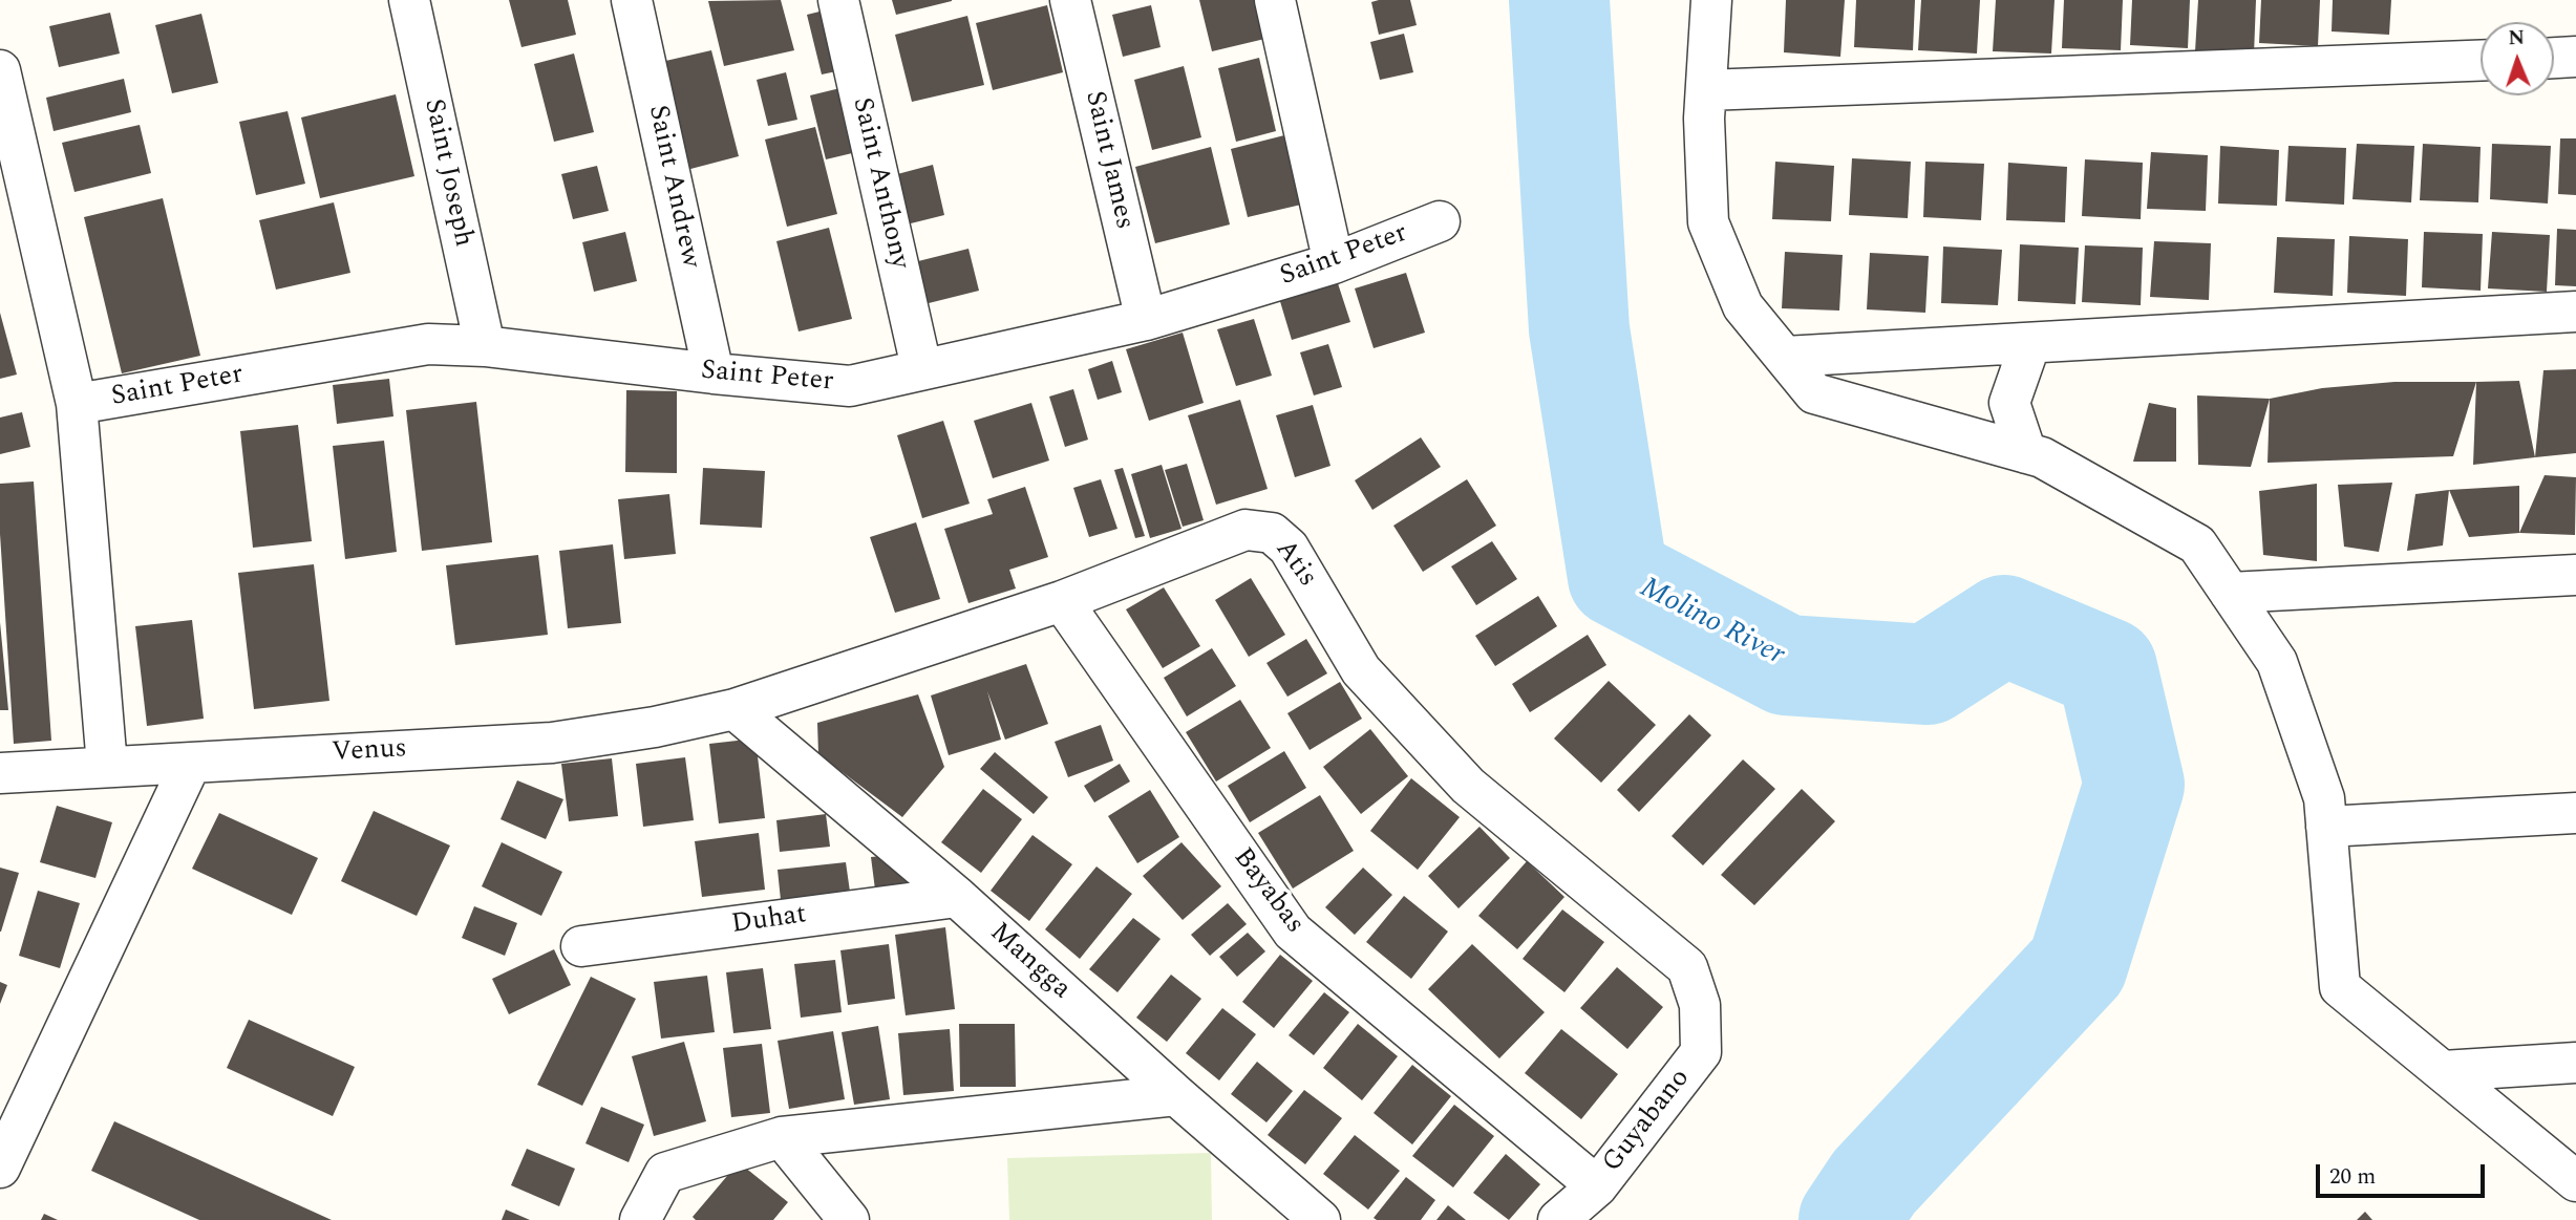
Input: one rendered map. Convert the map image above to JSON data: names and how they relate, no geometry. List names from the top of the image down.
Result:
{
  "streets": {
    "street": [
      "Saint James",
      "Saint Joseph",
      "Saint Anthony",
      "Saint Andrew",
      "Saint Peter",
      "Atis",
      "Venus",
      "Bayabas",
      "Duhat",
      "Mangga",
      "Guyabano"
    ]
  },
  "crossings": [
    ["Saint James", "Saint Peter"],
    ["Saint Joseph", "Saint Peter"],
    ["Saint Anthony", "Saint Peter"],
    ["Saint Andrew", "Saint Peter"],
    ["Atis", "Venus"],
    ["Atis", "Bayabas"],
    ["Atis", "Mangga"],
    ["Atis", "Guyabano"],
    ["Venus", "Mangga"],
    ["Bayabas", "Guyabano"],
    ["Duhat", "Mangga"]
  ],
  "water": ["Molino River"],
  "scale_bar": "20 m",
  "north": "top"
}
